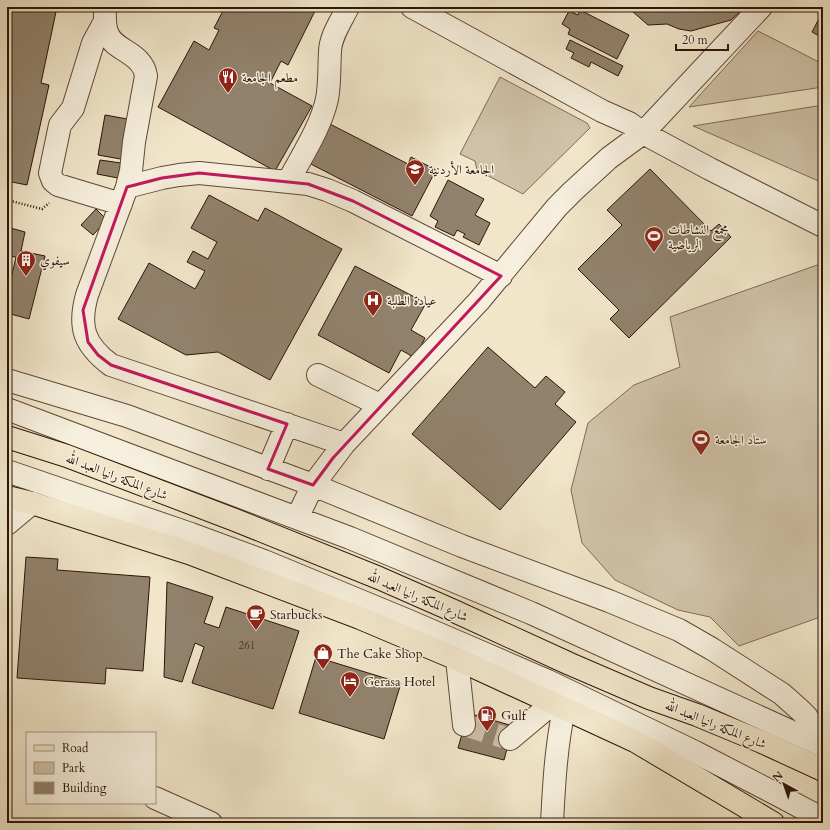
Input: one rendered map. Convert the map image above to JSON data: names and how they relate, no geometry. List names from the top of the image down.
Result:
{
  "streets": {
    "main road": ["شارع الملكة رانيا العبد الله"]
  },
  "places": {
    "restaurant": ["مطعم الجامعة"],
    "school or university": ["الجامعة الأردنية"],
    "sports": ["مجمع النشاطات الرياضية", "ستاد الجامعة"],
    "building": ["سيفوي"],
    "hospital": ["عيادة الطلبة"],
    "cafe": ["Starbucks"],
    "shop": ["The Cake Shop"],
    "hotel": ["Gerasa Hotel"],
    "fuel station": ["Gulf"]
  },
  "house_numbers": ["261"],
  "legend": ["Road", "Park", "Building"],
  "scale_bar": "20 m",
  "north": "top left"
}
